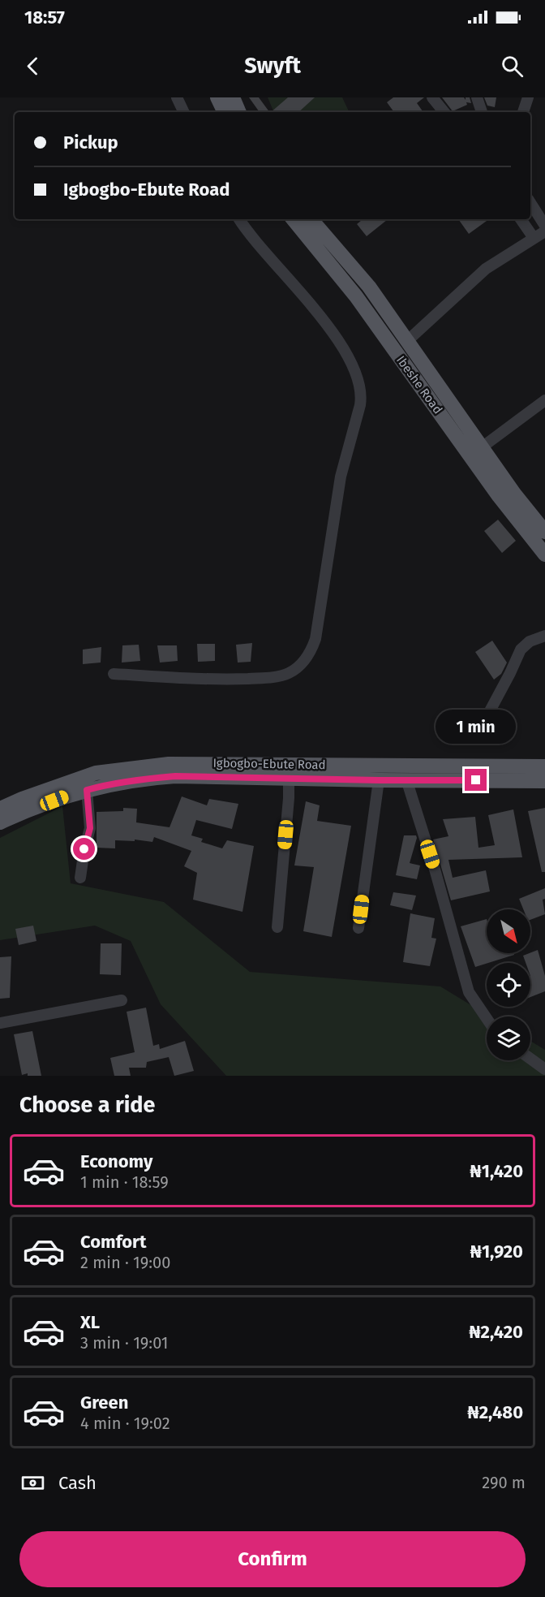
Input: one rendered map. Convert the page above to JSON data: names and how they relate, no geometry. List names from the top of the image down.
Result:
{
  "streets": {
    "main road": ["Ibeshe Road", "Igbogbo-Ebute Road"]
  },
  "north": "bottom right",
  "page": {
    "status": "18:57",
    "header": "Swyft",
    "banner": ["Pickup", "Igbogbo-Ebute Road"],
    "bubble": "1 min",
    "heading": "Choose a ride",
    "list": [
      {
        "name": "Economy",
        "note": "1 min · 18:59",
        "value": "₦1,420"
      },
      {
        "name": "Comfort",
        "note": "2 min · 19:00",
        "value": "₦1,920"
      },
      {
        "name": "XL",
        "note": "3 min · 19:01",
        "value": "₦2,420"
      },
      {
        "name": "Green",
        "note": "4 min · 19:02",
        "value": "₦2,480"
      }
    ],
    "pay": ["Cash", "290 m"],
    "buttons": "Confirm"
  }
}
